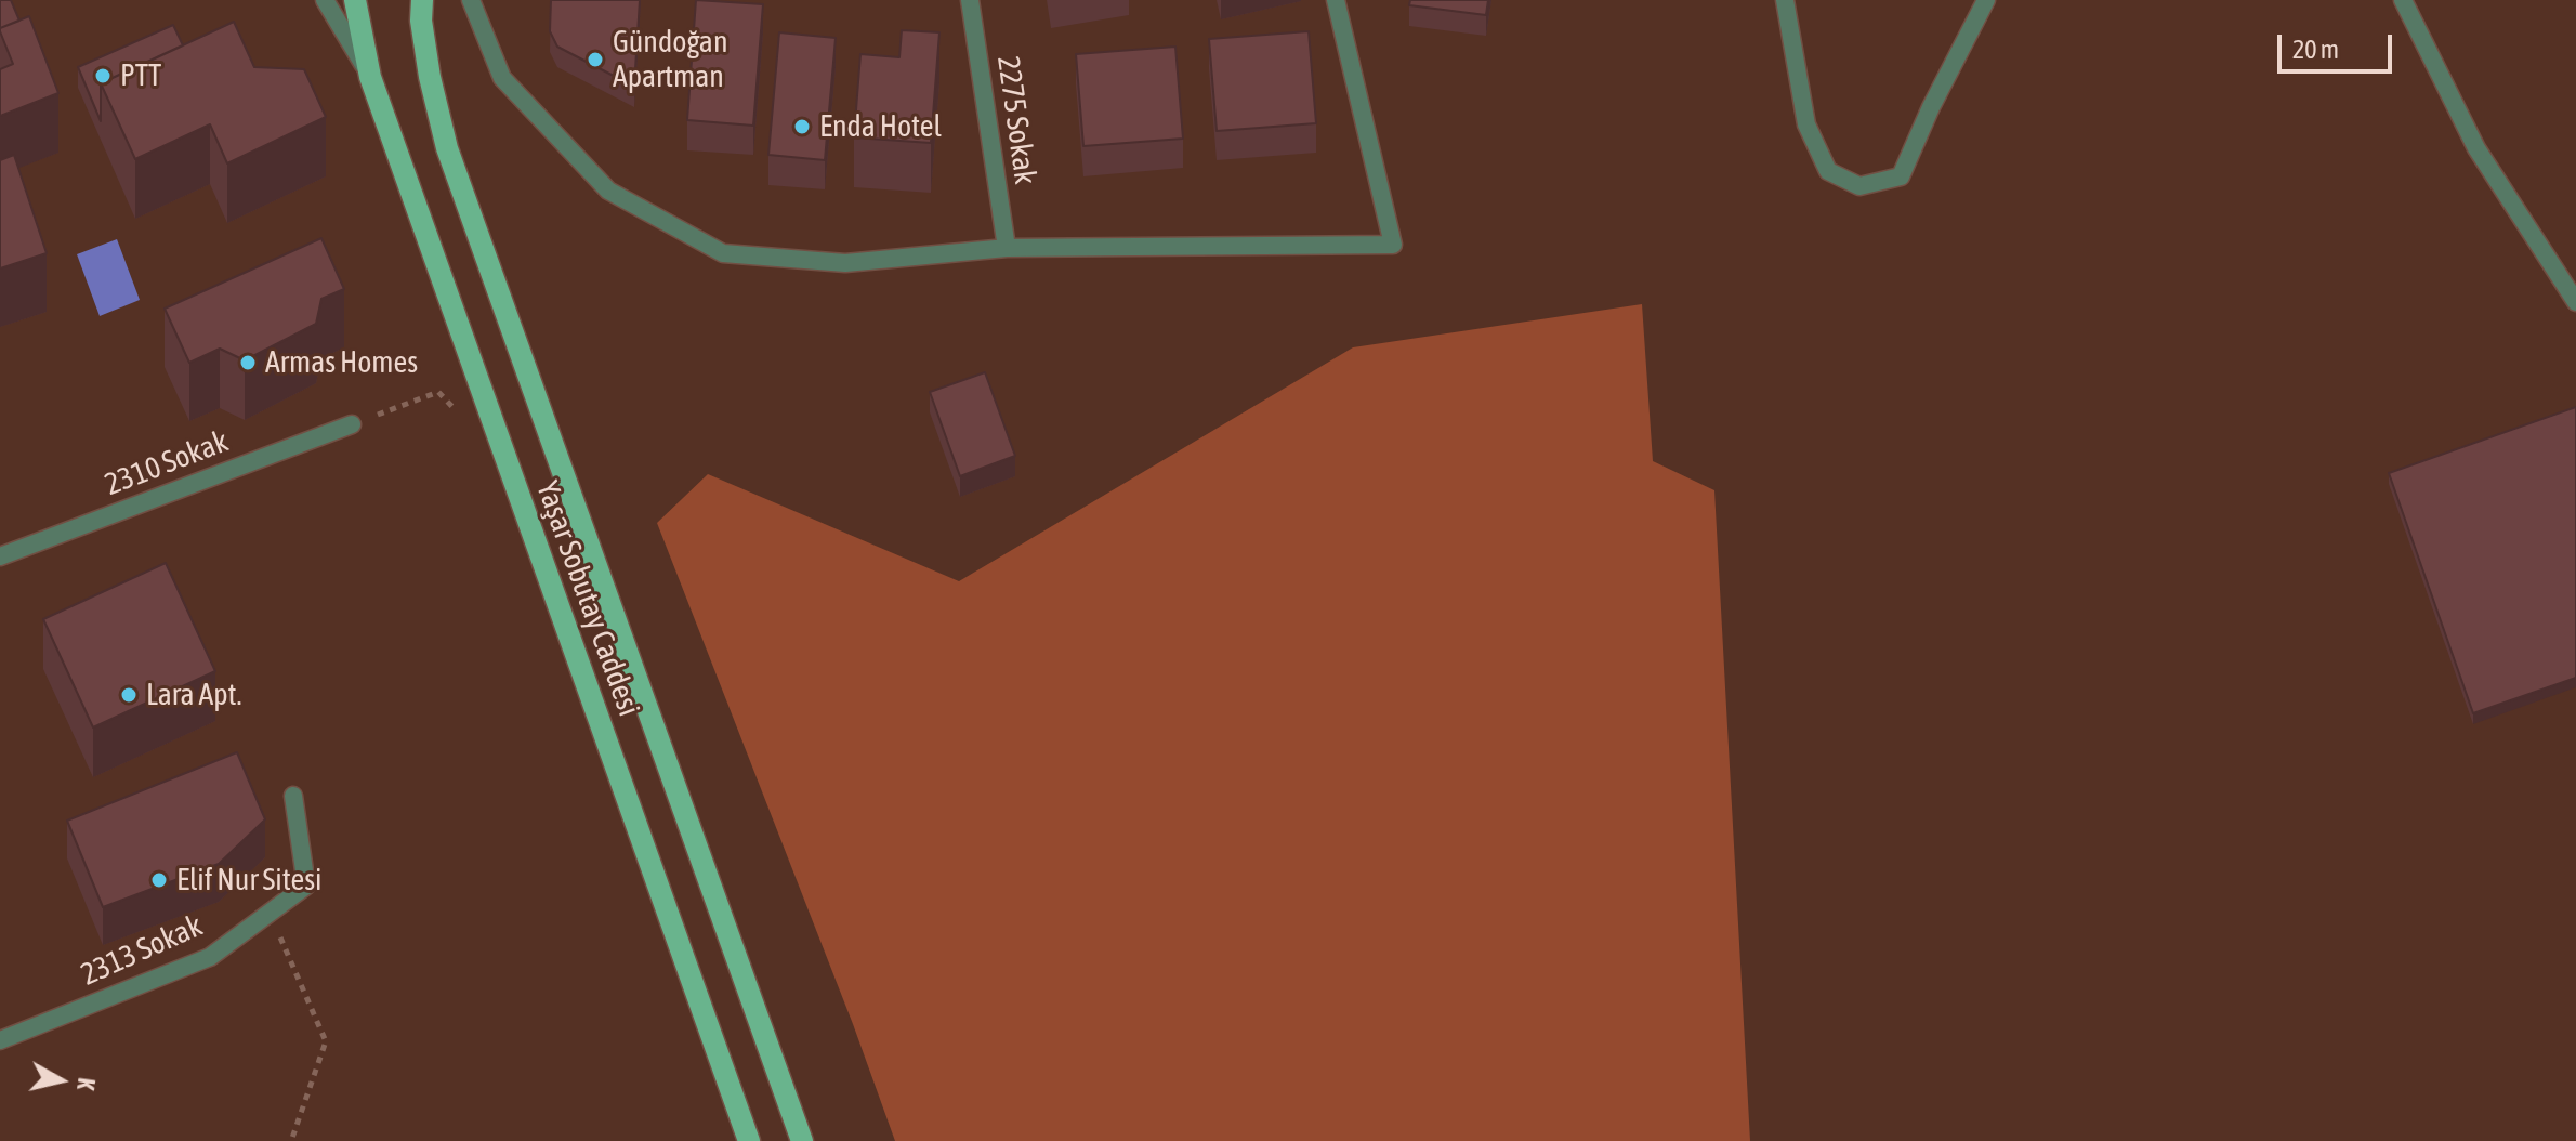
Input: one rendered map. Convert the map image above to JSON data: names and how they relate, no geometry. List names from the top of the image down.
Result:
{
  "streets": {
    "main road": ["Yaşar Sobutay Caddesi"],
    "street": ["2275 Sokak", "2310 Sokak", "2313 Sokak"]
  },
  "places": [
    "Gündoğan Apartman",
    "PTT",
    "Enda Hotel",
    "Armas Homes",
    "Lara Apt.",
    "Elif Nur Sitesi"
  ],
  "scale_bar": "20 m",
  "north": "right"
}
